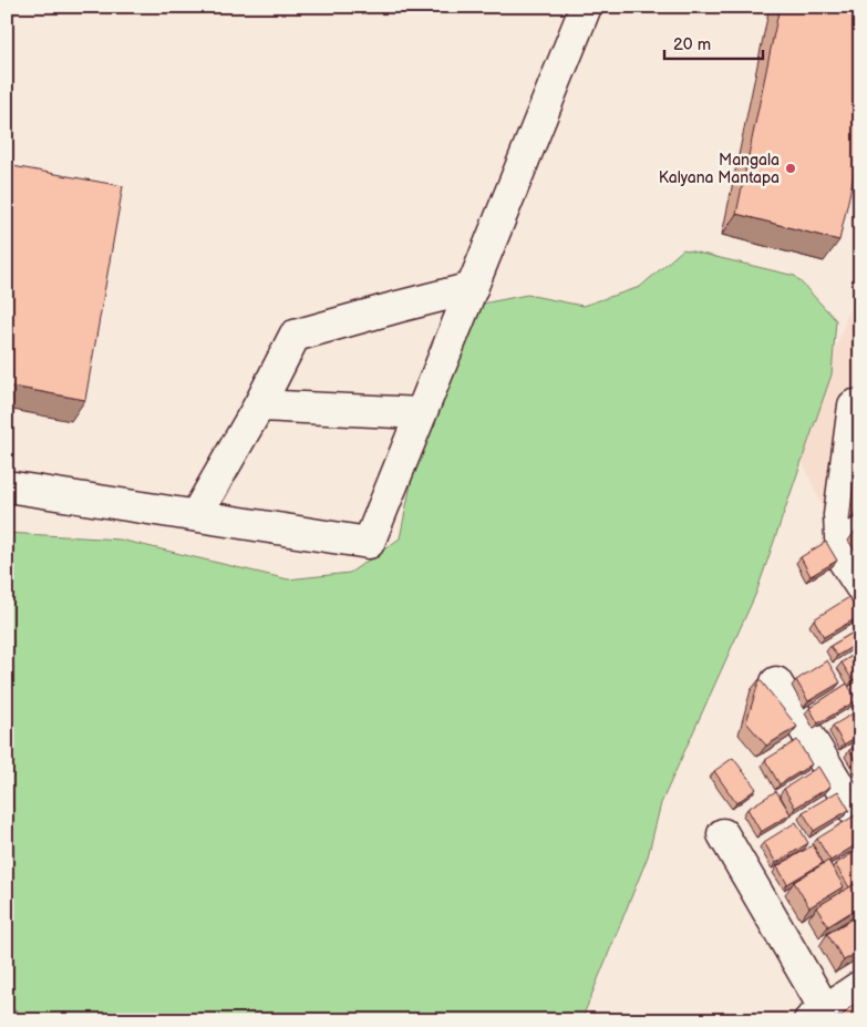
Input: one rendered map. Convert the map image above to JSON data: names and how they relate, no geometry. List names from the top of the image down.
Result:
{
  "places": ["Mangala Kalyana Mantapa"],
  "scale_bar": "20 m"
}
